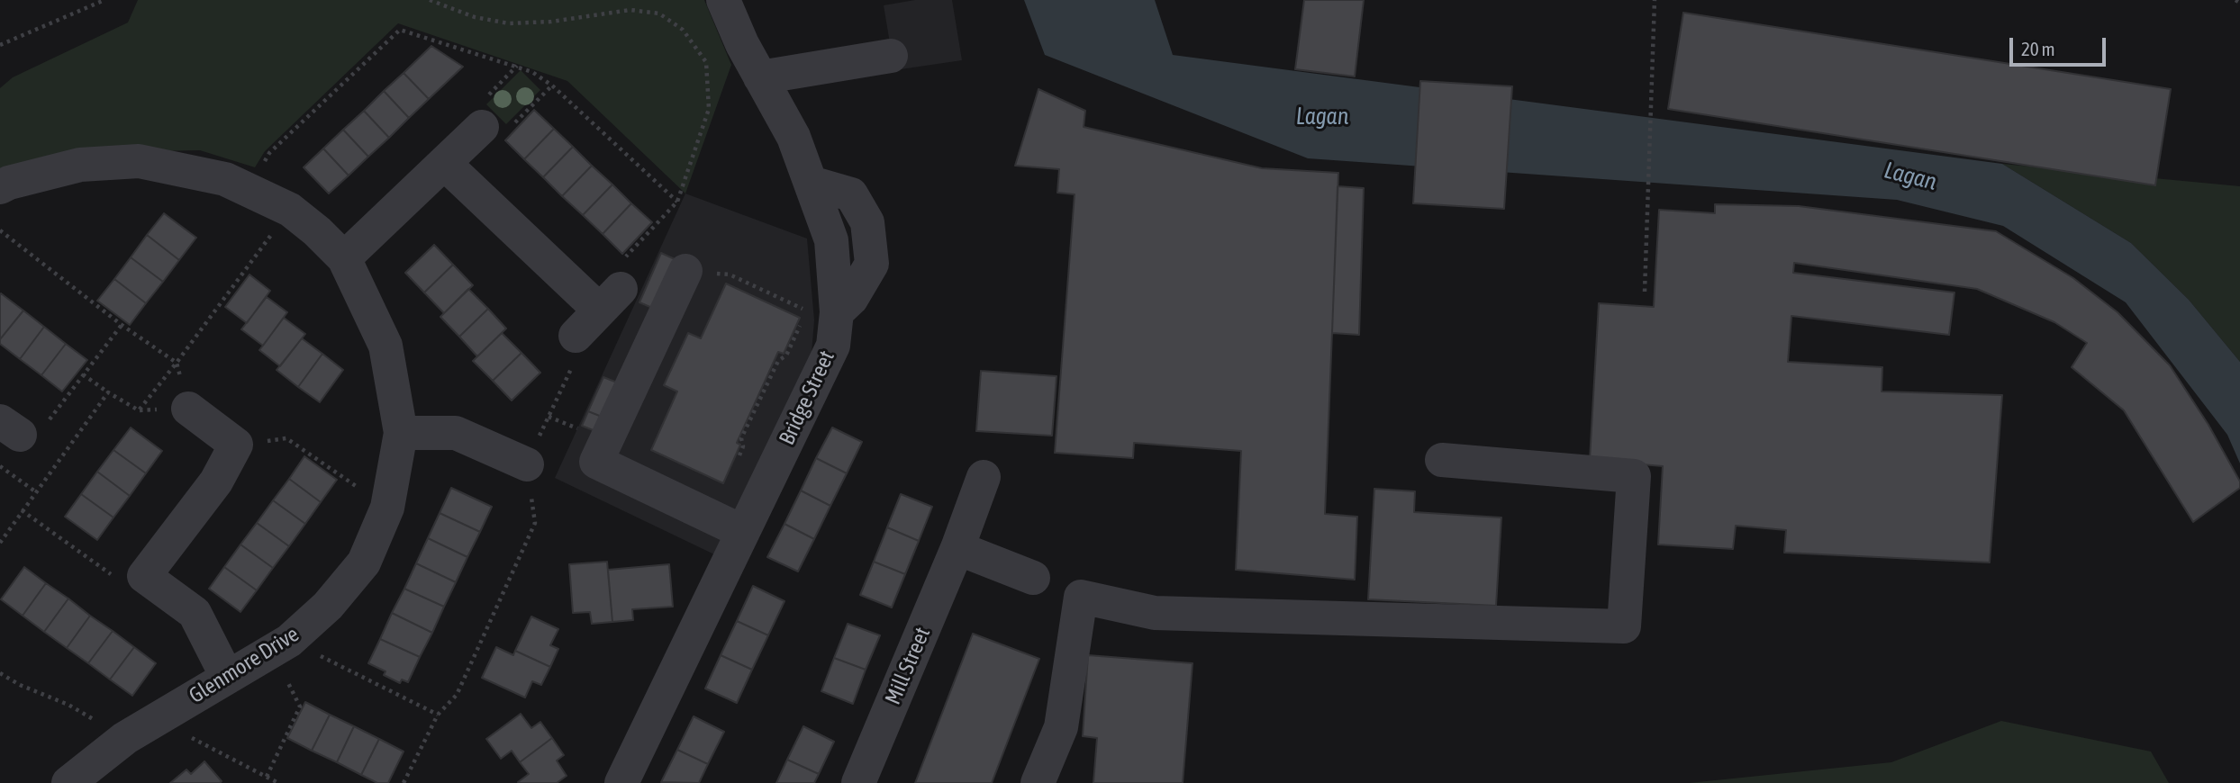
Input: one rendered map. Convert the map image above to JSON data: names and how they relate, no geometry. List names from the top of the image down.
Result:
{
  "streets": {
    "street": ["Bridge Street", "Glenmore Drive", "Mill Street"]
  },
  "water": ["Lagan"],
  "scale_bar": "20 m"
}
